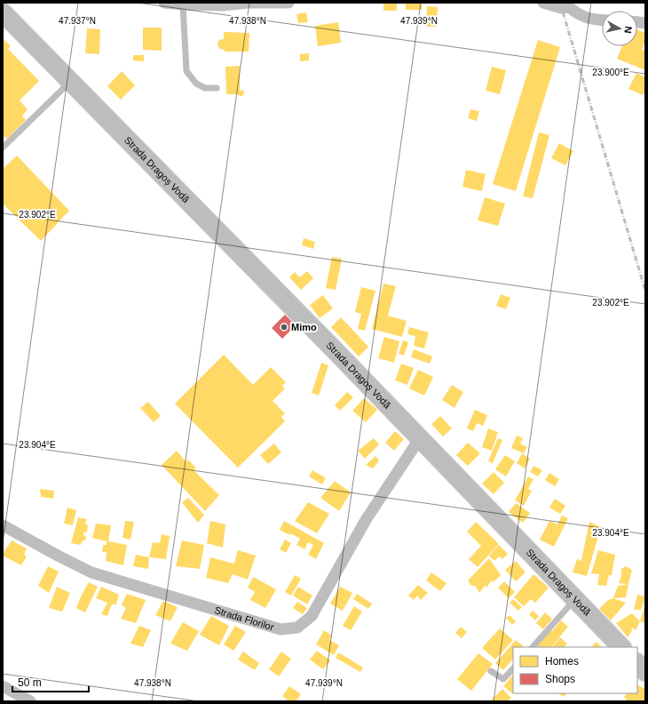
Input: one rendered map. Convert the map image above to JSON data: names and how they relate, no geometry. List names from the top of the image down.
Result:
{
  "streets": {
    "main road": ["Strada Dragoș Vodă"],
    "street": ["Strada Florilor"]
  },
  "crossings": [
    ["Strada Dragoș Vodă", "Strada Florilor"]
  ],
  "places": ["Mimo"],
  "legend": ["Homes", "Shops"],
  "scale_bar": "50 m",
  "north": "right",
  "coordinates": [
    "47.937°N",
    "47.938°N",
    "47.939°N",
    "23.900°E",
    "23.902°E",
    "23.904°E"
  ]
}
